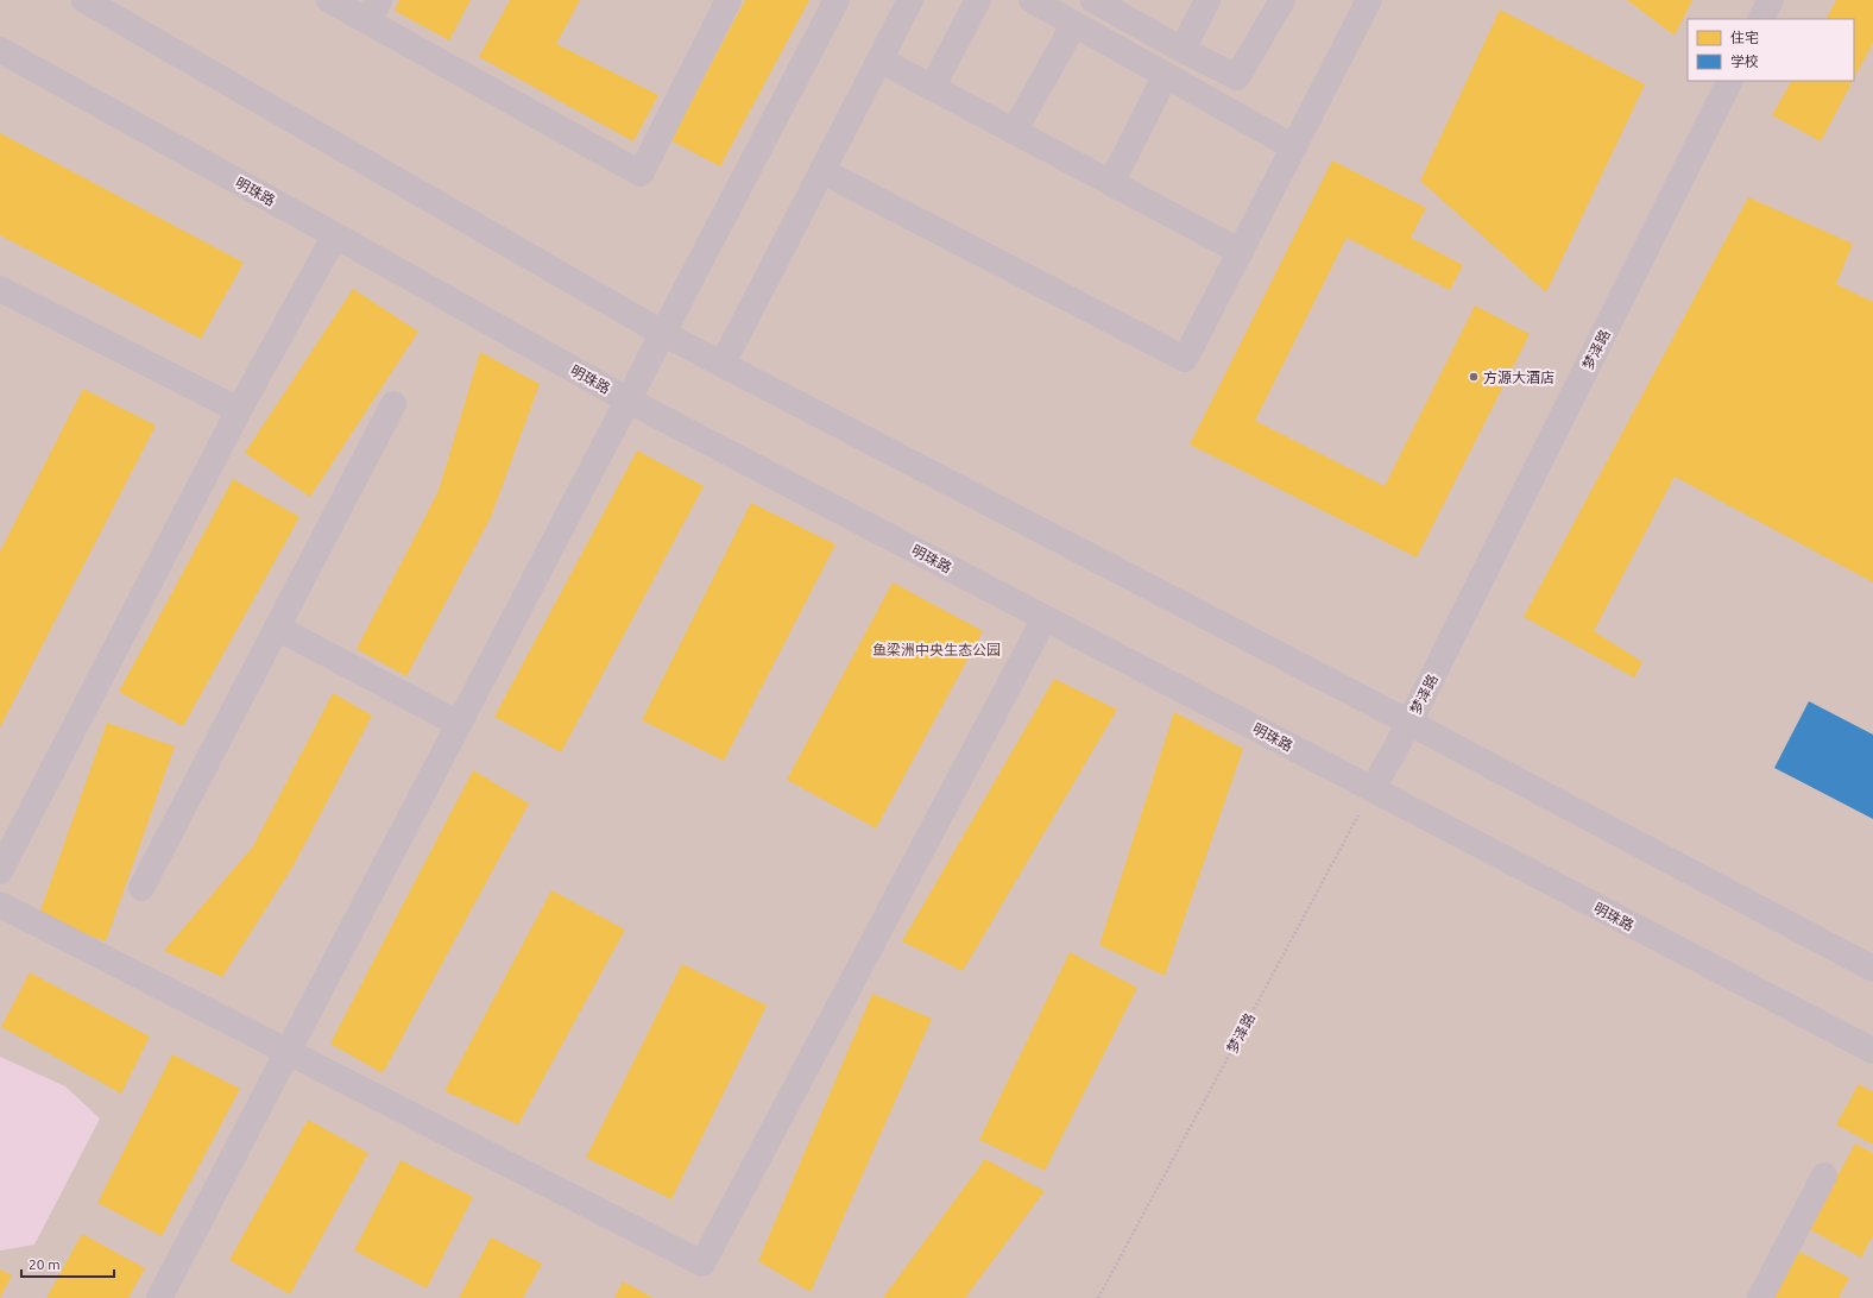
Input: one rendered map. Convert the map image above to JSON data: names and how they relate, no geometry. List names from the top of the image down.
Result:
{
  "streets": {
    "street": ["明珠路", "梦泽路"]
  },
  "crossings": [
    ["明珠路", "梦泽路"]
  ],
  "parks": ["鱼梁洲中央生态公园"],
  "places": ["方源大酒店"],
  "legend": ["住宅", "学校"],
  "scale_bar": "20 m"
}
